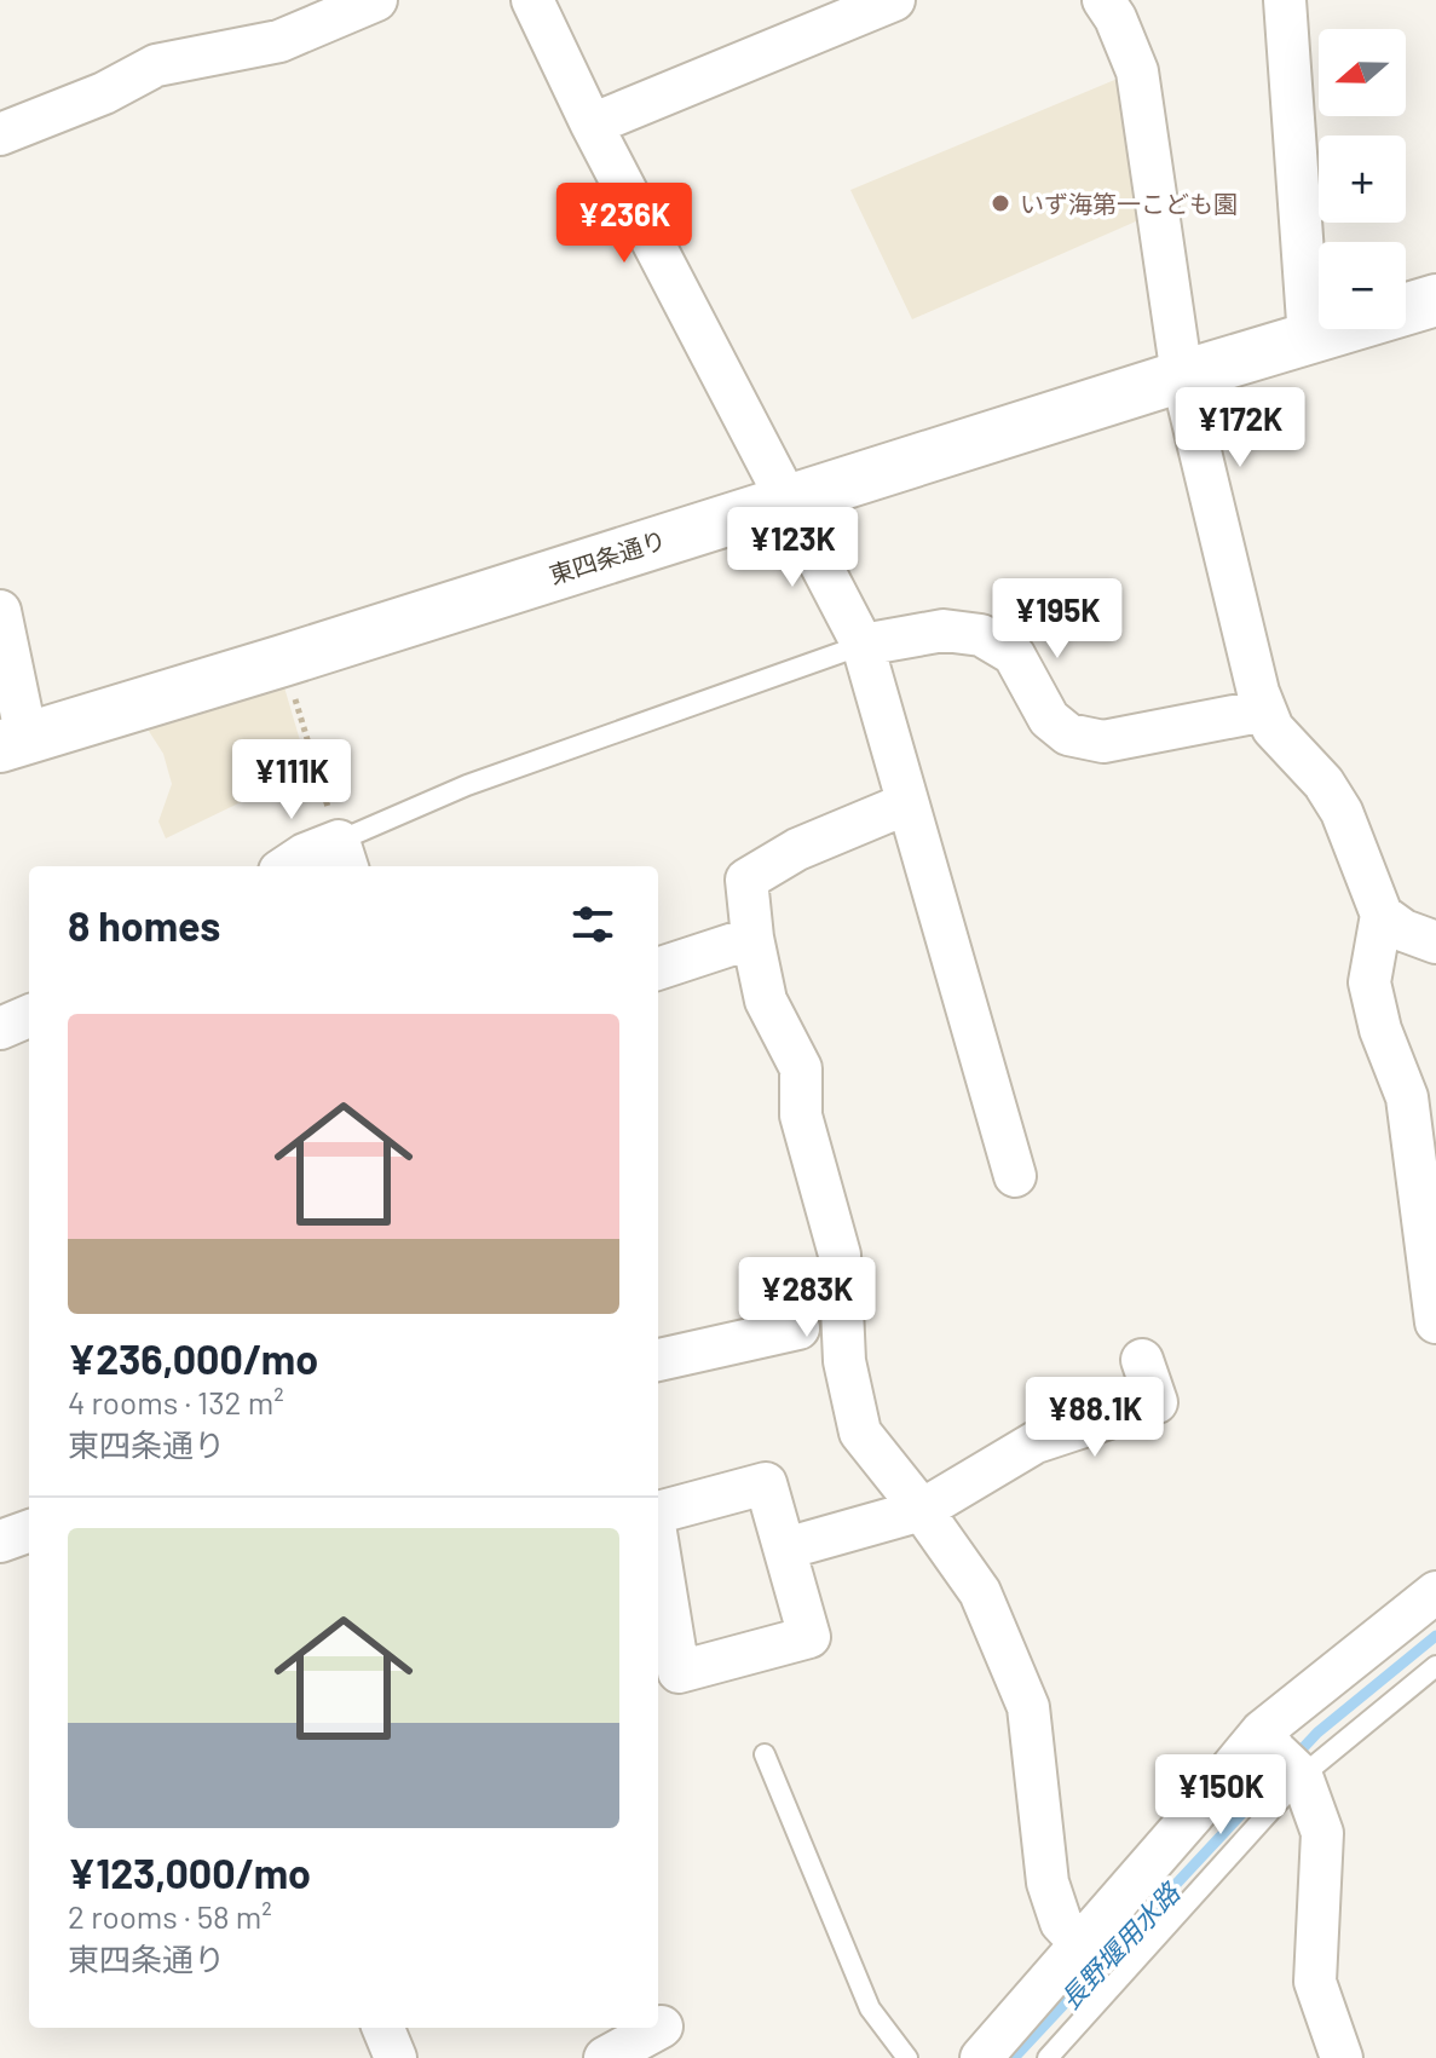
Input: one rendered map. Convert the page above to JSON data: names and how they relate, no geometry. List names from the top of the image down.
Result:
{
  "streets": {
    "street": ["東四条通り"]
  },
  "water": ["長野堰用水路"],
  "places": ["いず海第一こども園"],
  "north": "left",
  "page": {
    "map_buttons": ["+", "−"],
    "price": [
      "¥236K",
      "¥172K",
      "¥123K",
      "¥195K",
      "¥111K",
      "¥283K",
      "¥88.1K",
      "¥150K"
    ],
    "heading": "8 homes",
    "list": [
      {
        "name": "¥236,000/mo",
        "note": "4 rooms · 132 m² · 東四条通り"
      },
      {
        "name": "¥123,000/mo",
        "note": "2 rooms · 58 m² · 東四条通り"
      }
    ]
  }
}
